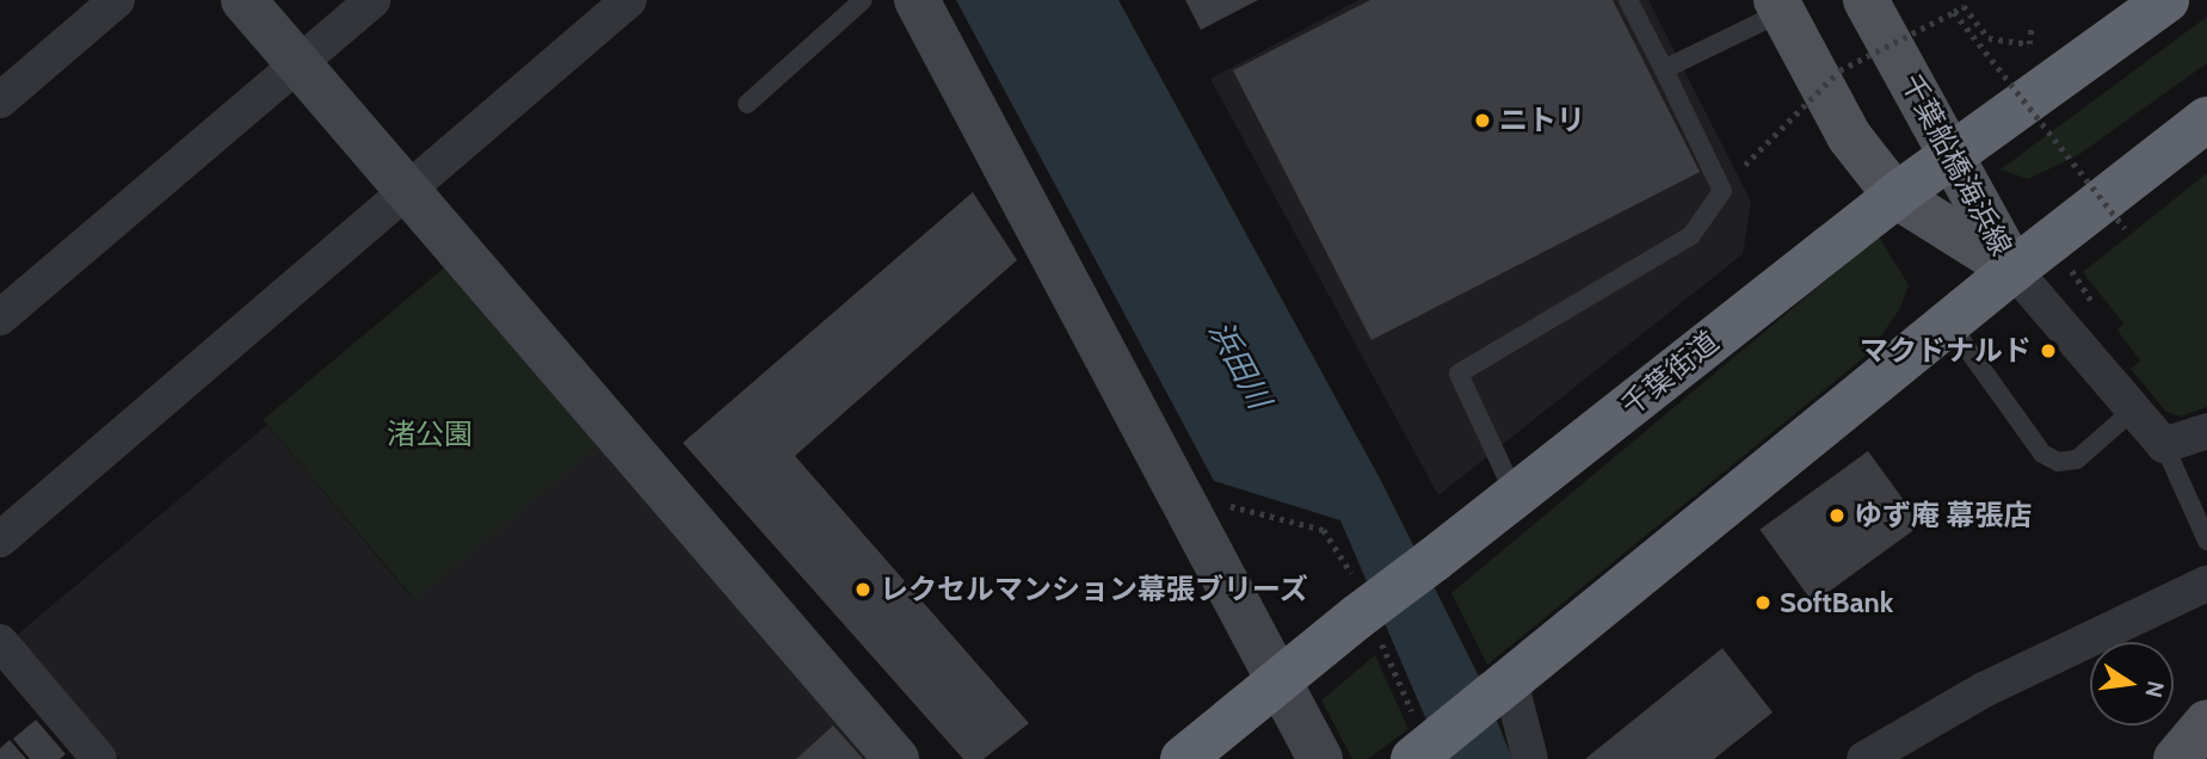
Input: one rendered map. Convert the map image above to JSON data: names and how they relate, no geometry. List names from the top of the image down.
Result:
{
  "streets": {
    "highway": ["千葉街道"],
    "main road": ["千葉船橋海浜線"]
  },
  "crossings": [
    ["千葉船橋海浜線", "千葉街道"]
  ],
  "water": ["浜田川"],
  "parks": ["渚公園"],
  "places": [
    "ニトリ",
    "マクドナルド",
    "ゆず庵 幕張店",
    "レクセルマンション幕張ブリーズ",
    "SoftBank"
  ],
  "north": "right"
}
